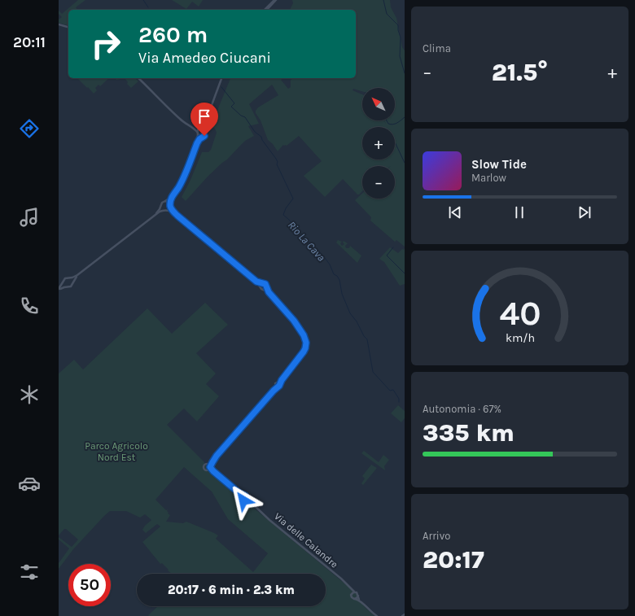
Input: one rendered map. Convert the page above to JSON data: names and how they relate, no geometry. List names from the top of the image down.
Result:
{
  "streets": {
    "main road": ["Via delle Calandre"]
  },
  "water": ["Rio La Cava"],
  "parks": ["Parco Agricolo Nord Est"],
  "north": "top left",
  "page": {
    "tabs": "20:11",
    "tile": [
      "Clima",
      ["Autonomia · 67%", "335 km"],
      ["Arrivo", "20:17"]
    ],
    "turn": ["260 m", "Via Amedeo Ciucani"],
    "heat": ["−", "21.5°", "+"],
    "map_buttons": ["+", "−"],
    "song": ["Slow Tide", "Marlow"],
    "limit": "50",
    "trip": "20:17 · 6 min · 2.3 km",
    "gauge": ["40", "km/h"]
  }
}
